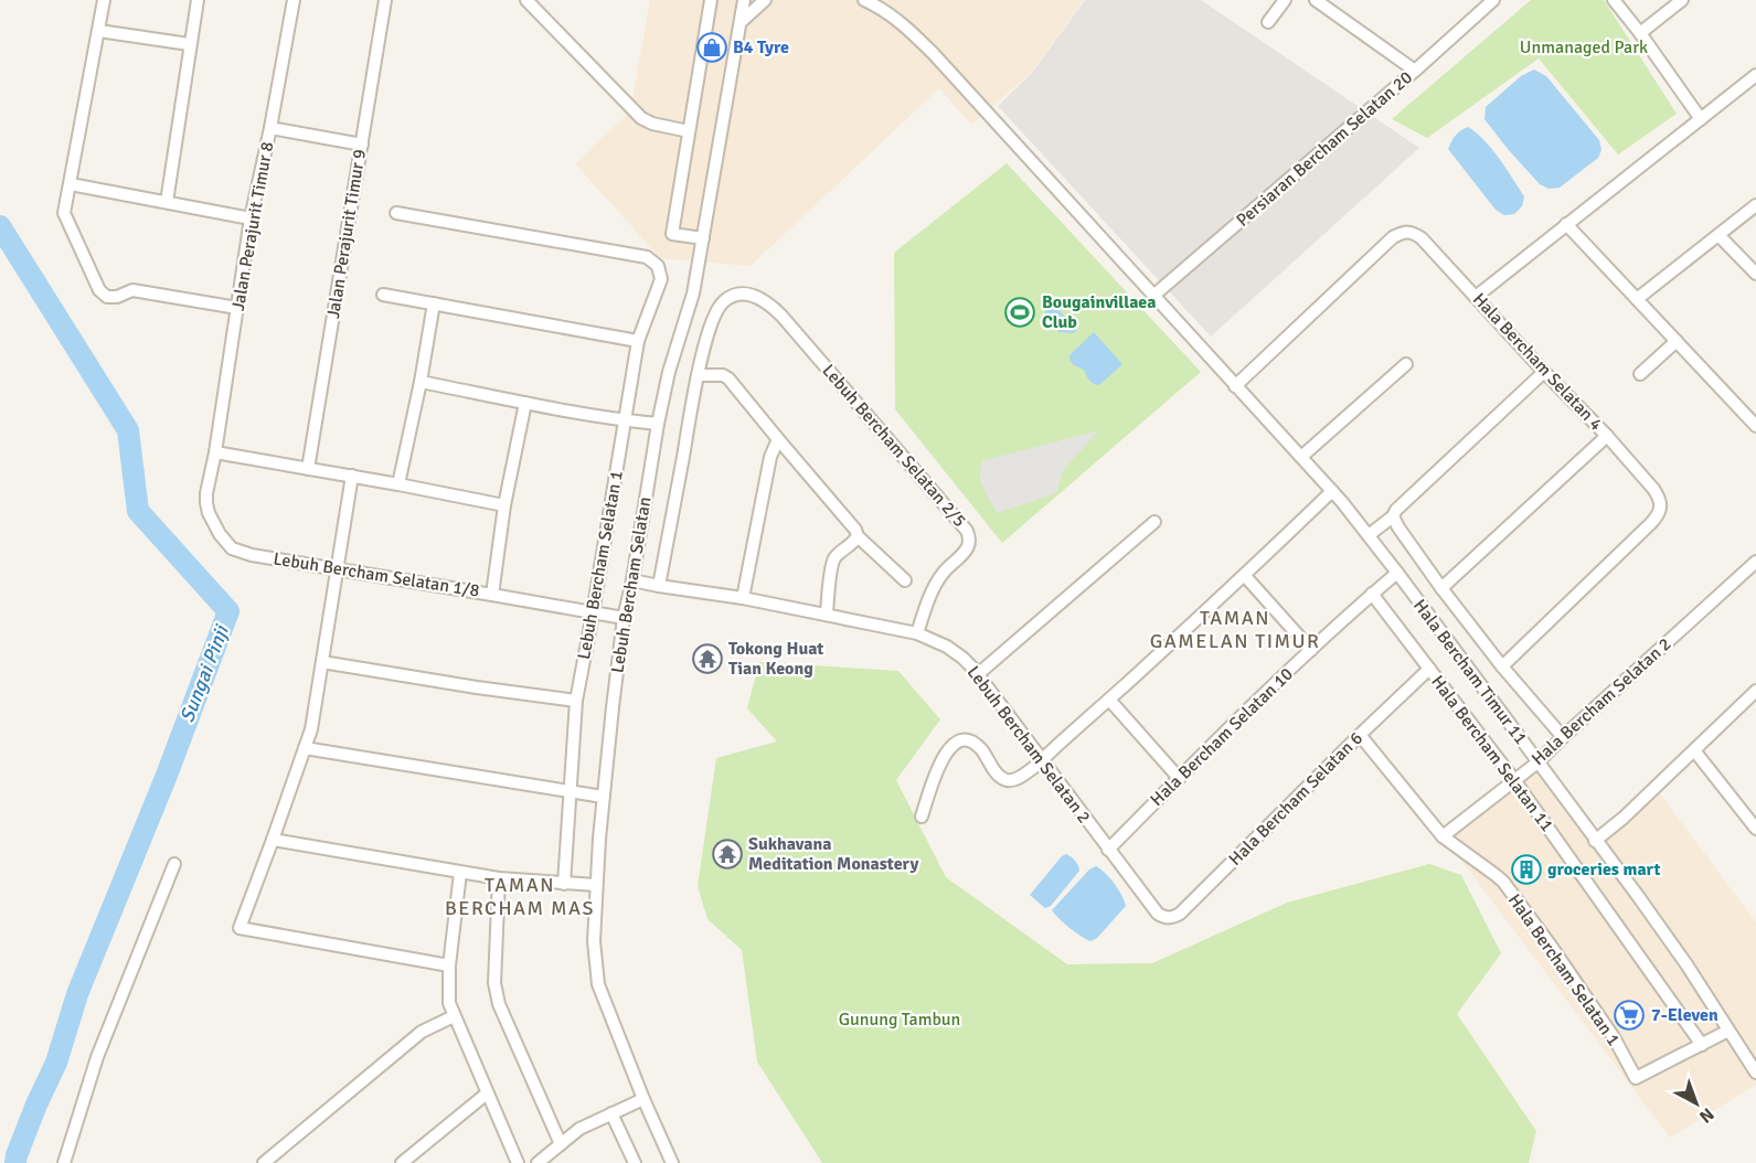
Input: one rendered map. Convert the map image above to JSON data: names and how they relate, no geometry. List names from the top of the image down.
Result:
{
  "streets": {
    "street": [
      "Persiaran Bercham Selatan 20",
      "Jalan Perajurit Timur 8",
      "Jalan Perajurit Timur 9",
      "Hala Bercham Selatan 4",
      "Lebuh Bercham Selatan 2/5",
      "Lebuh Bercham Selatan 1",
      "Lebuh Bercham Selatan 1/8",
      "Lebuh Bercham Selatan",
      "Hala Bercham Timur 11",
      "Hala Bercham Selatan 2",
      "Hala Bercham Selatan 10",
      "Lebuh Bercham Selatan 2",
      "Hala Bercham Selatan 11",
      "Hala Bercham Selatan 6",
      "Hala Bercham Selatan 1"
    ]
  },
  "crossings": [
    ["Persiaran Bercham Selatan 20", "Hala Bercham Timur 11"],
    ["Jalan Perajurit Timur 8", "Lebuh Bercham Selatan 1/8"],
    ["Hala Bercham Selatan 4", "Hala Bercham Timur 11"],
    ["Lebuh Bercham Selatan 2/5", "Lebuh Bercham Selatan 2"],
    ["Lebuh Bercham Selatan 1", "Lebuh Bercham Selatan 1/8"],
    ["Lebuh Bercham Selatan 1/8", "Lebuh Bercham Selatan"],
    ["Lebuh Bercham Selatan", "Lebuh Bercham Selatan 2"],
    ["Hala Bercham Timur 11", "Hala Bercham Selatan 2"],
    ["Hala Bercham Timur 11", "Hala Bercham Selatan 10"],
    ["Hala Bercham Timur 11", "Hala Bercham Selatan 1"],
    ["Hala Bercham Selatan 2", "Hala Bercham Selatan 11"],
    ["Hala Bercham Selatan 2", "Hala Bercham Selatan 1"],
    ["Hala Bercham Selatan 10", "Lebuh Bercham Selatan 2"],
    ["Hala Bercham Selatan 10", "Hala Bercham Selatan 11"],
    ["Lebuh Bercham Selatan 2", "Hala Bercham Selatan 6"],
    ["Hala Bercham Selatan 11", "Hala Bercham Selatan 6"],
    ["Hala Bercham Selatan 11", "Hala Bercham Selatan 1"],
    ["Hala Bercham Selatan 6", "Hala Bercham Selatan 1"]
  ],
  "districts": ["TAMAN GAMELAN TIMUR", "TAMAN BERCHAM MAS"],
  "water": ["Sungai Pinji"],
  "parks": ["Unmanaged Park", "Gunung Tambun"],
  "places": {
    "shop": ["B4 Tyre"],
    "sports": ["Bougainvillaea Club"],
    "temple": ["Tokong Huat Tian Keong", "Sukhavana Meditation Monastery"],
    "building": ["groceries mart"],
    "supermarket": ["7-Eleven"]
  },
  "north": "bottom right"
}
